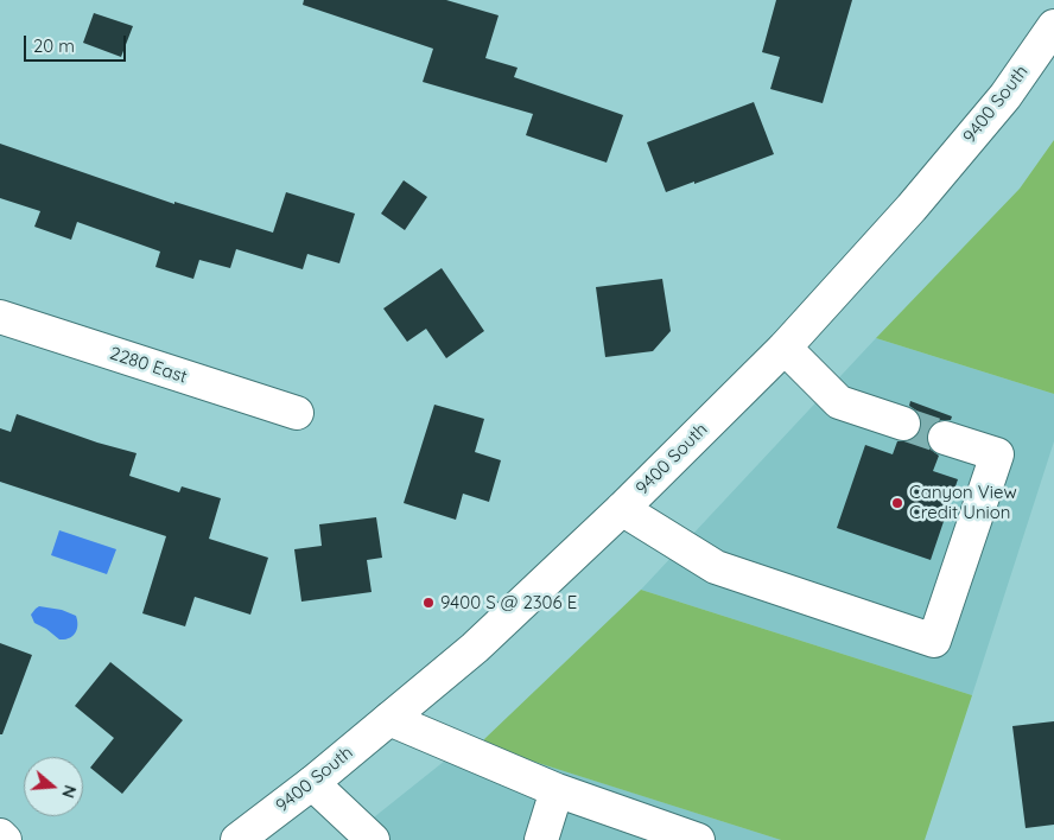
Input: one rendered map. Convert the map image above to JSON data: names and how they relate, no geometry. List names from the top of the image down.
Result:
{
  "streets": {
    "main road": ["9400 South", "2280 East"]
  },
  "places": ["Canyon View Credit Union", "9400 S @ 2306 E"],
  "scale_bar": "20 m",
  "north": "right"
}
